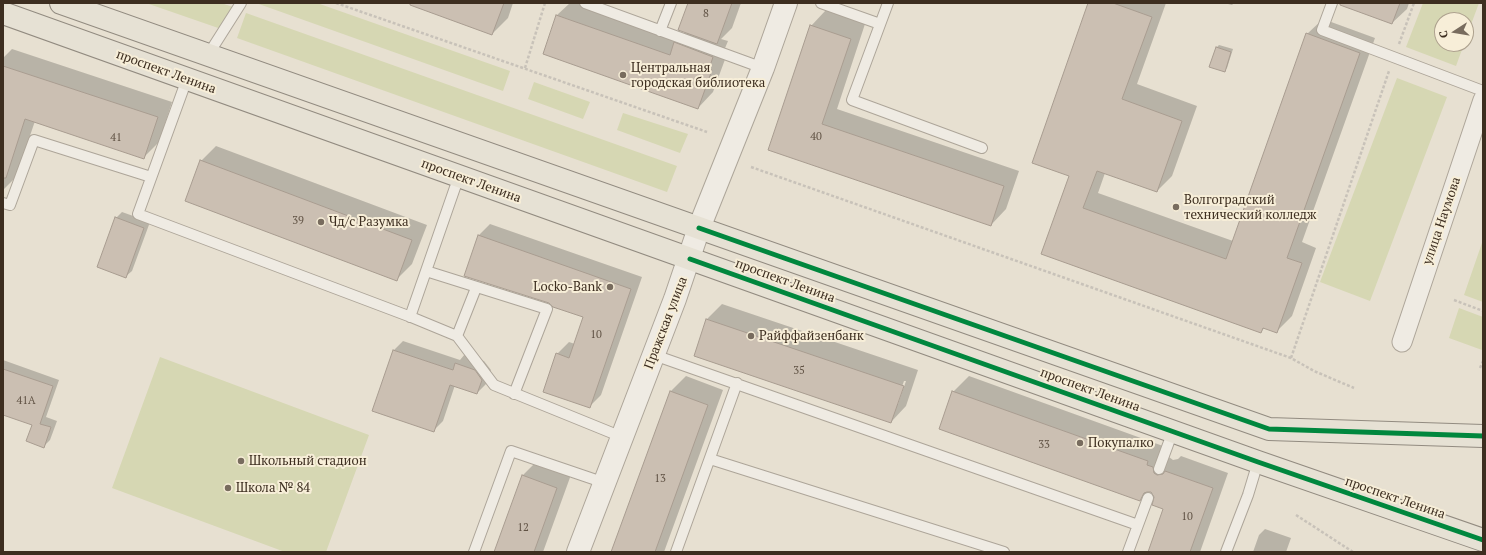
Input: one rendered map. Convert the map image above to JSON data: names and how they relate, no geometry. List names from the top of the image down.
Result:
{
  "streets": {
    "main road": ["проспект Ленина"],
    "street": ["улица Наумова", "Пражская улица"]
  },
  "crossings": [
    ["проспект Ленина", "Пражская улица"]
  ],
  "places": [
    "Центральная городская библиотека",
    "Волгоградский технический колледж",
    "Чд/с Разумка",
    "Locko-Bank",
    "Райффайзенбанк",
    "Покупалко",
    "Школьный стадион",
    "Школа № 84"
  ],
  "house_numbers": [
    "8",
    "40",
    "41",
    "39",
    "10",
    "35",
    "41А",
    "33",
    "13",
    "10",
    "12"
  ],
  "north": "left"
}
